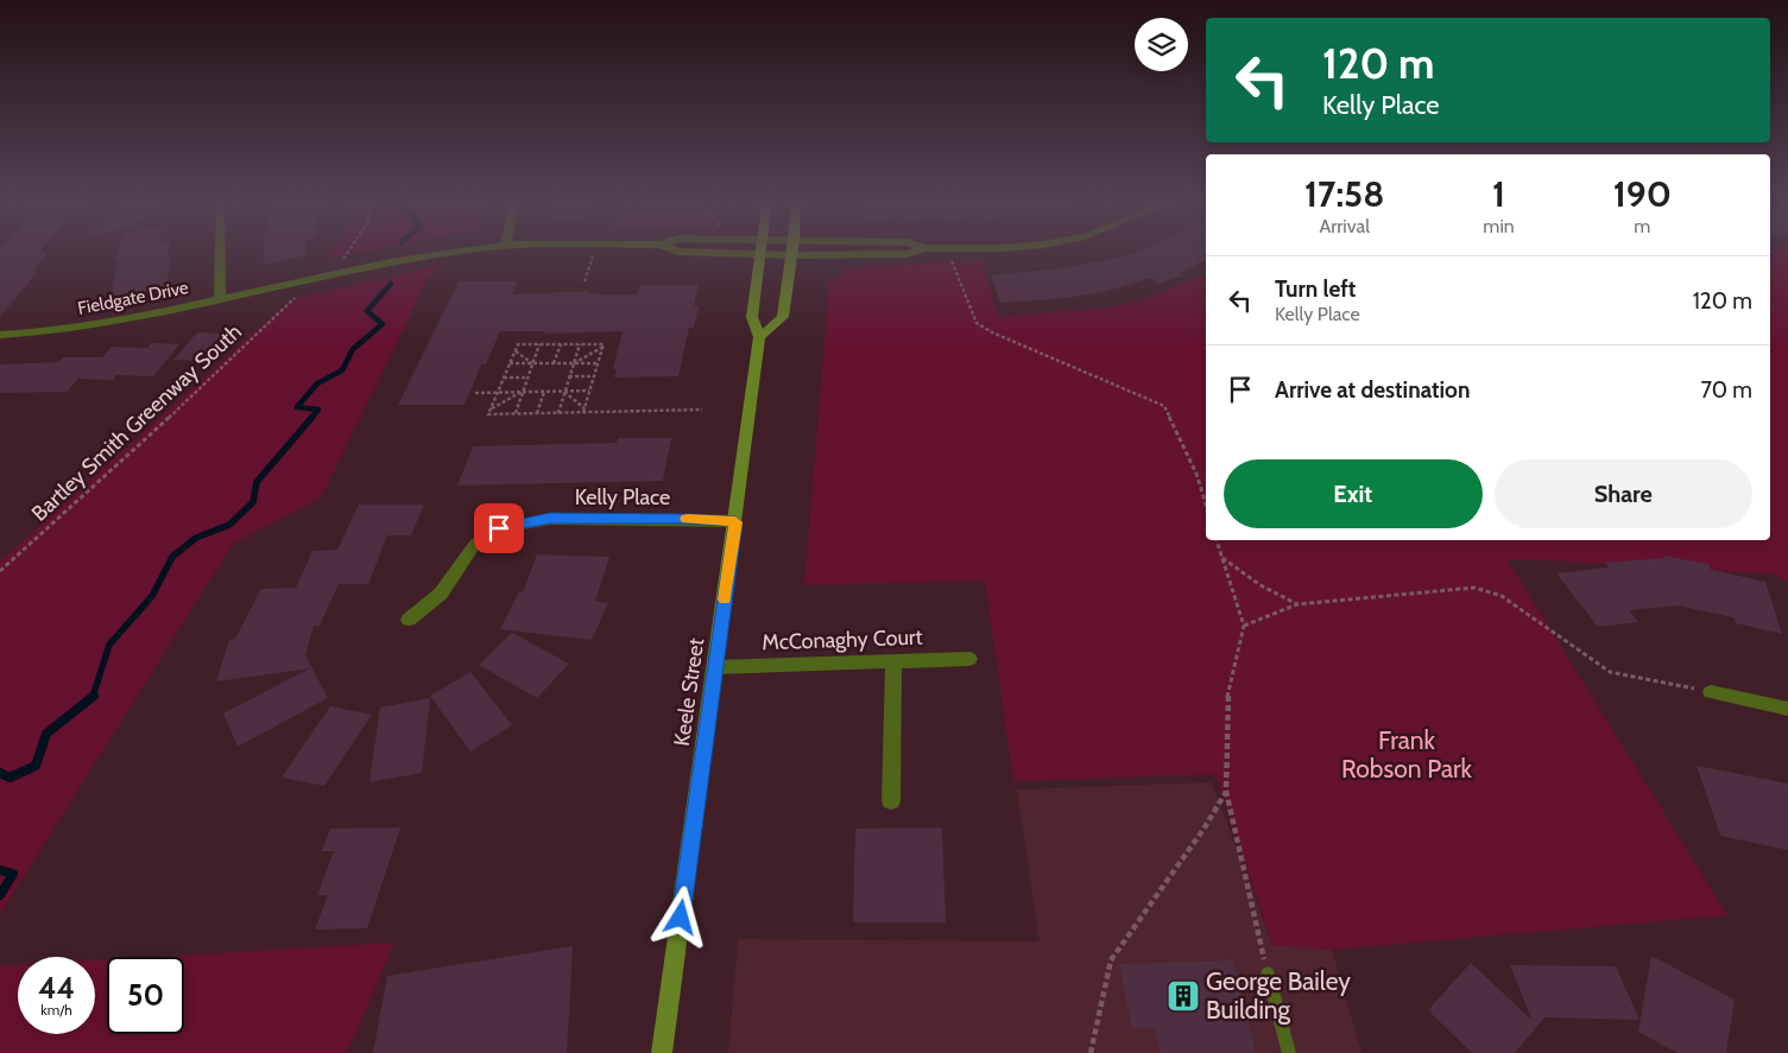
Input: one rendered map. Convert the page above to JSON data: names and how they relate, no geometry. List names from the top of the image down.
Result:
{
  "streets": {
    "main road": ["Keele Street"],
    "street": ["Fieldgate Drive", "Kelly Place", "McConaghy Court"],
    "path": ["Bartley Smith Greenway South"]
  },
  "crossings": [
    ["Fieldgate Drive", "Keele Street"],
    ["Kelly Place", "Keele Street"],
    ["McConaghy Court", "Keele Street"]
  ],
  "parks": ["Frank Robson Park"],
  "places": {
    "building": ["George Bailey Building"]
  },
  "page": {
    "turn": ["120 m", "Kelly Place"],
    "eta": [
      "17:58",
      "Arrival",
      "1",
      "min",
      "190",
      "m"
    ],
    "list": [
      {
        "name": "Turn left",
        "note": "Kelly Place",
        "value": "120 m"
      },
      {
        "name": "Arrive at destination",
        "value": "70 m"
      }
    ],
    "buttons": ["Exit", "Share"],
    "speed": "44 km/h",
    "limit": "50"
  }
}
